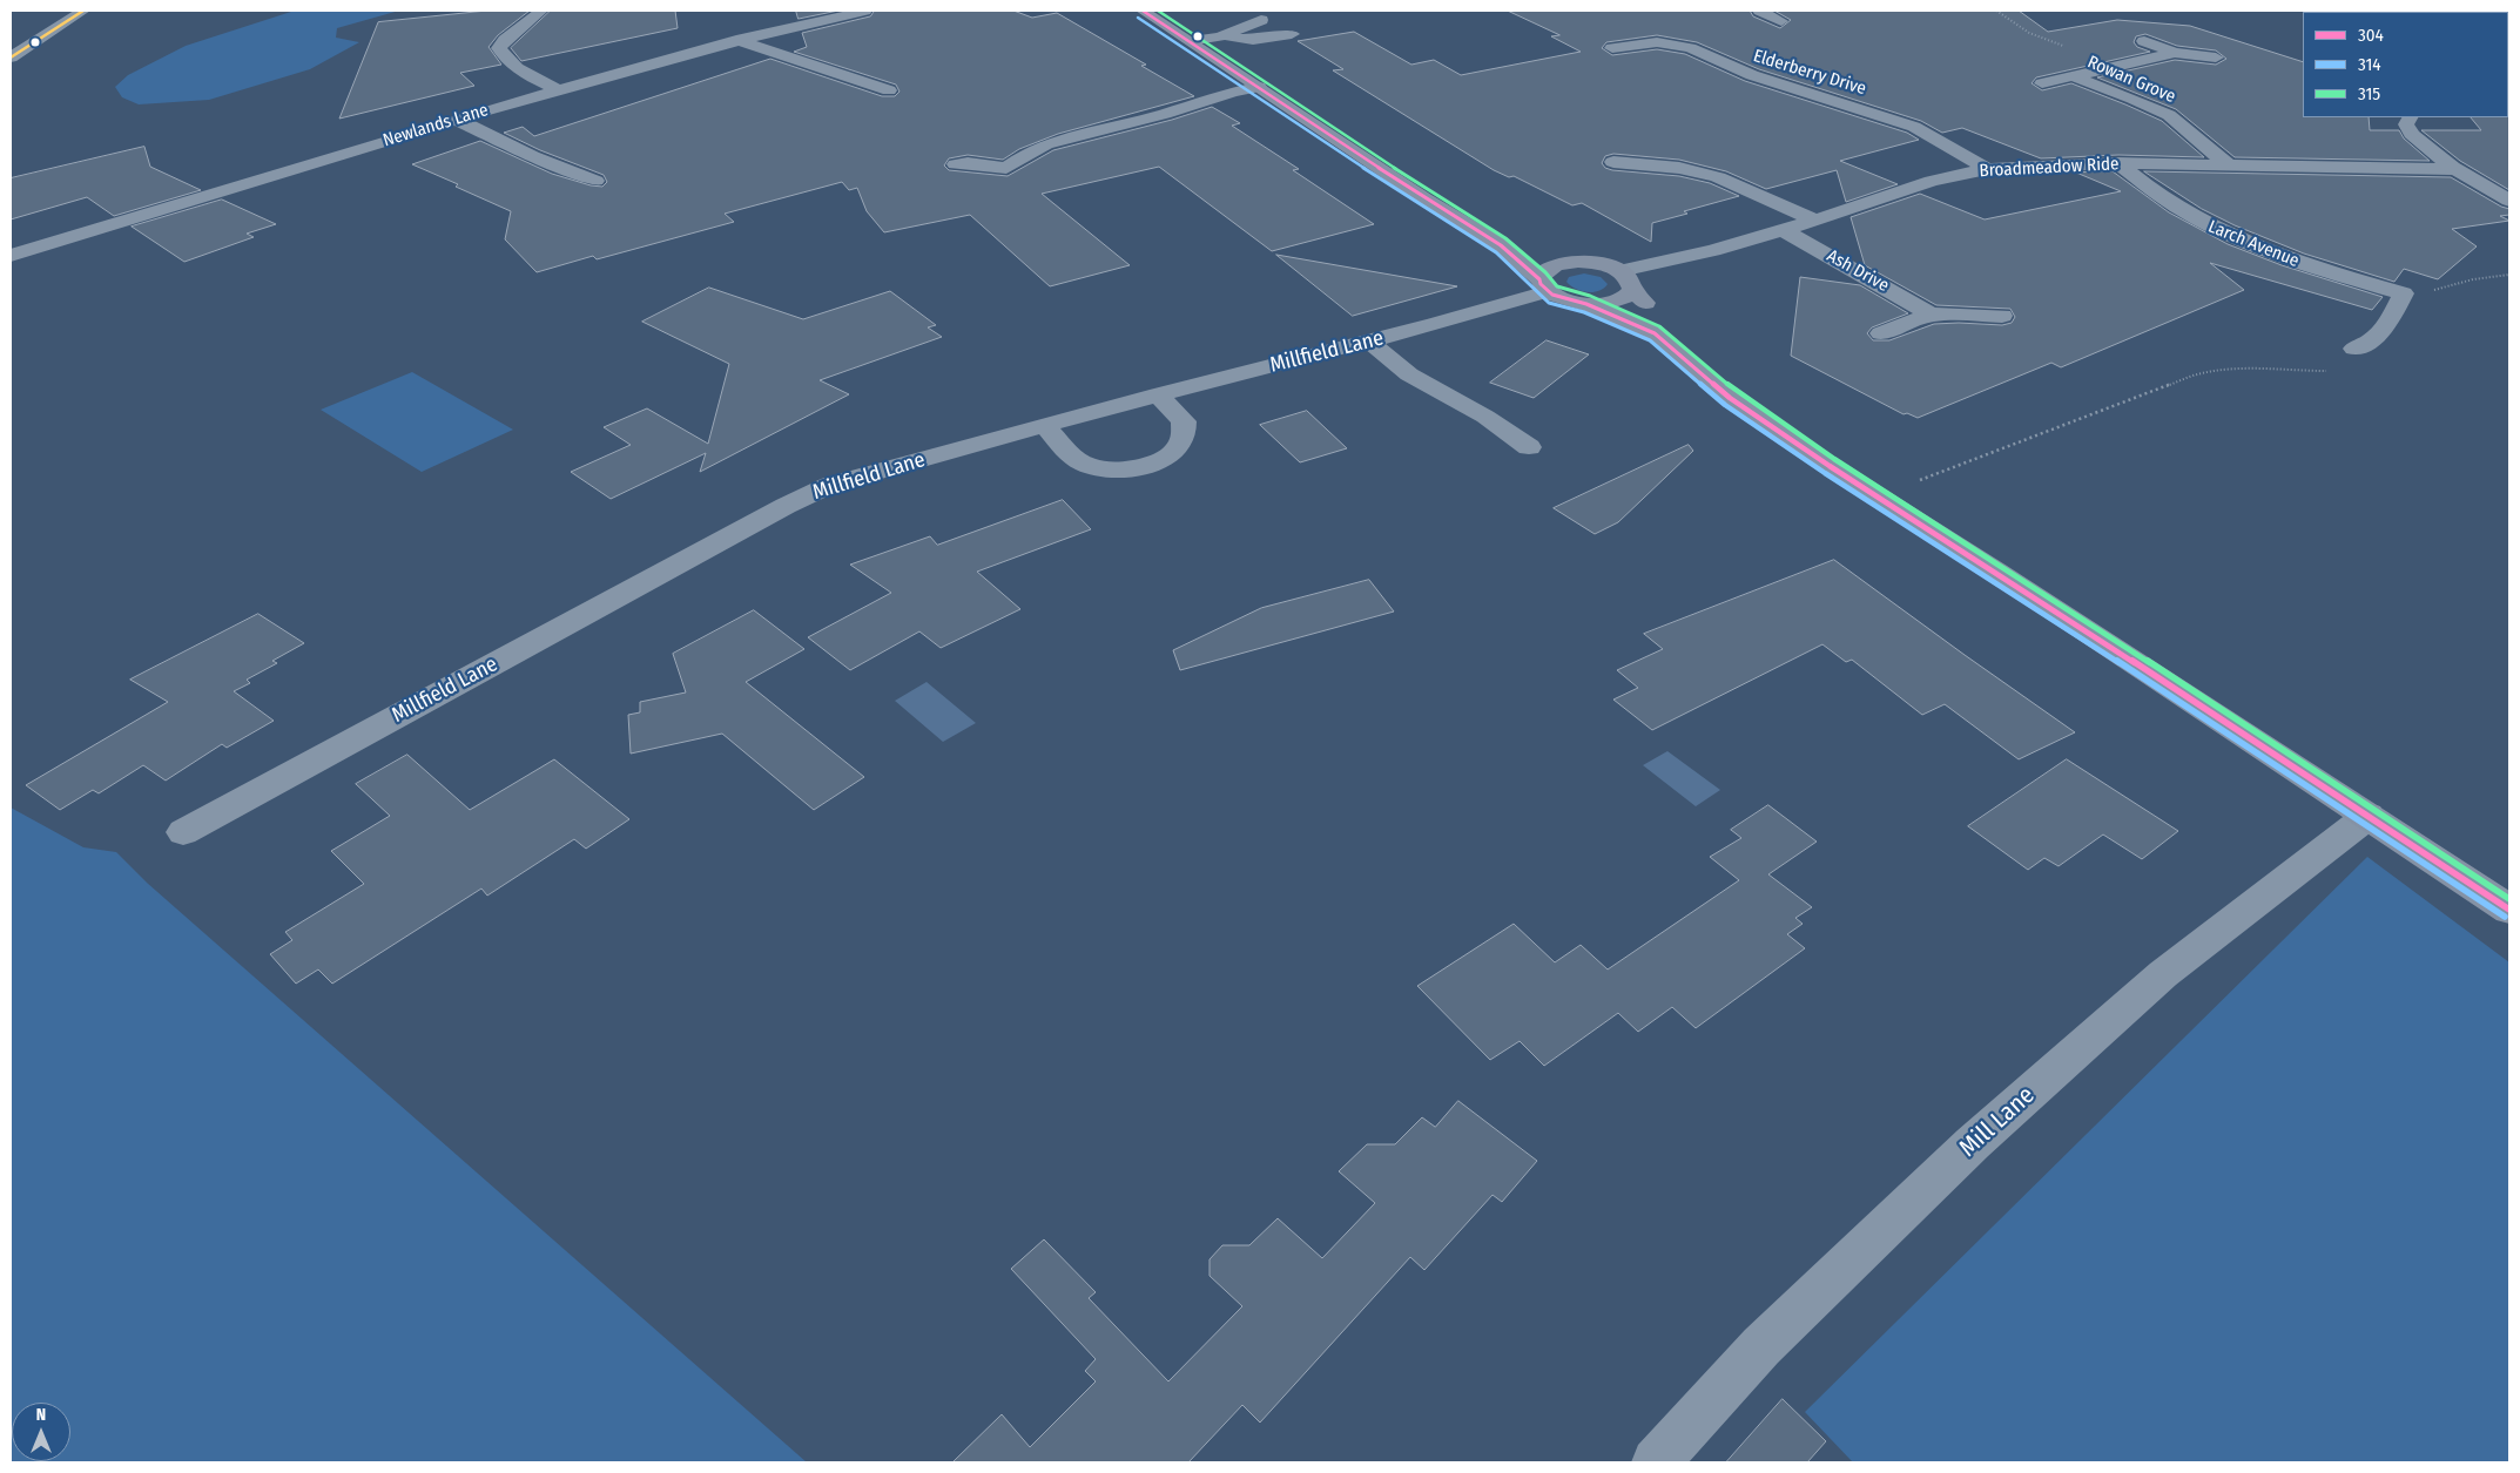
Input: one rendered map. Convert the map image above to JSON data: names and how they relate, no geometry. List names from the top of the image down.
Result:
{
  "streets": {
    "street": [
      "Elderberry Drive",
      "Rowan Grove",
      "Newlands Lane",
      "Broadmeadow Ride",
      "Larch Avenue",
      "Ash Drive",
      "Millfield Lane",
      "Mill Lane"
    ]
  },
  "crossings": [
    ["Elderberry Drive", "Broadmeadow Ride"],
    ["Rowan Grove", "Broadmeadow Ride"],
    ["Broadmeadow Ride", "Larch Avenue"],
    ["Broadmeadow Ride", "Ash Drive"]
  ],
  "lines": ["transit line 304", "transit line 315", "transit line 314"],
  "legend": ["304", "314", "315"],
  "north": "top"
}
